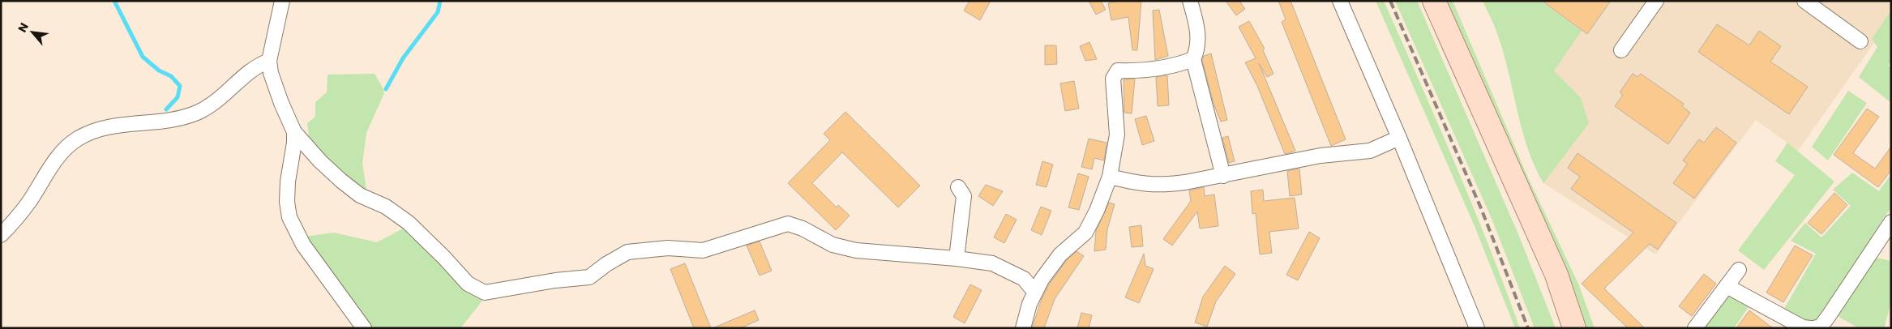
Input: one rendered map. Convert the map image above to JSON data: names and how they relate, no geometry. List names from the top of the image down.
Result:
{
  "north": "top left"
}
